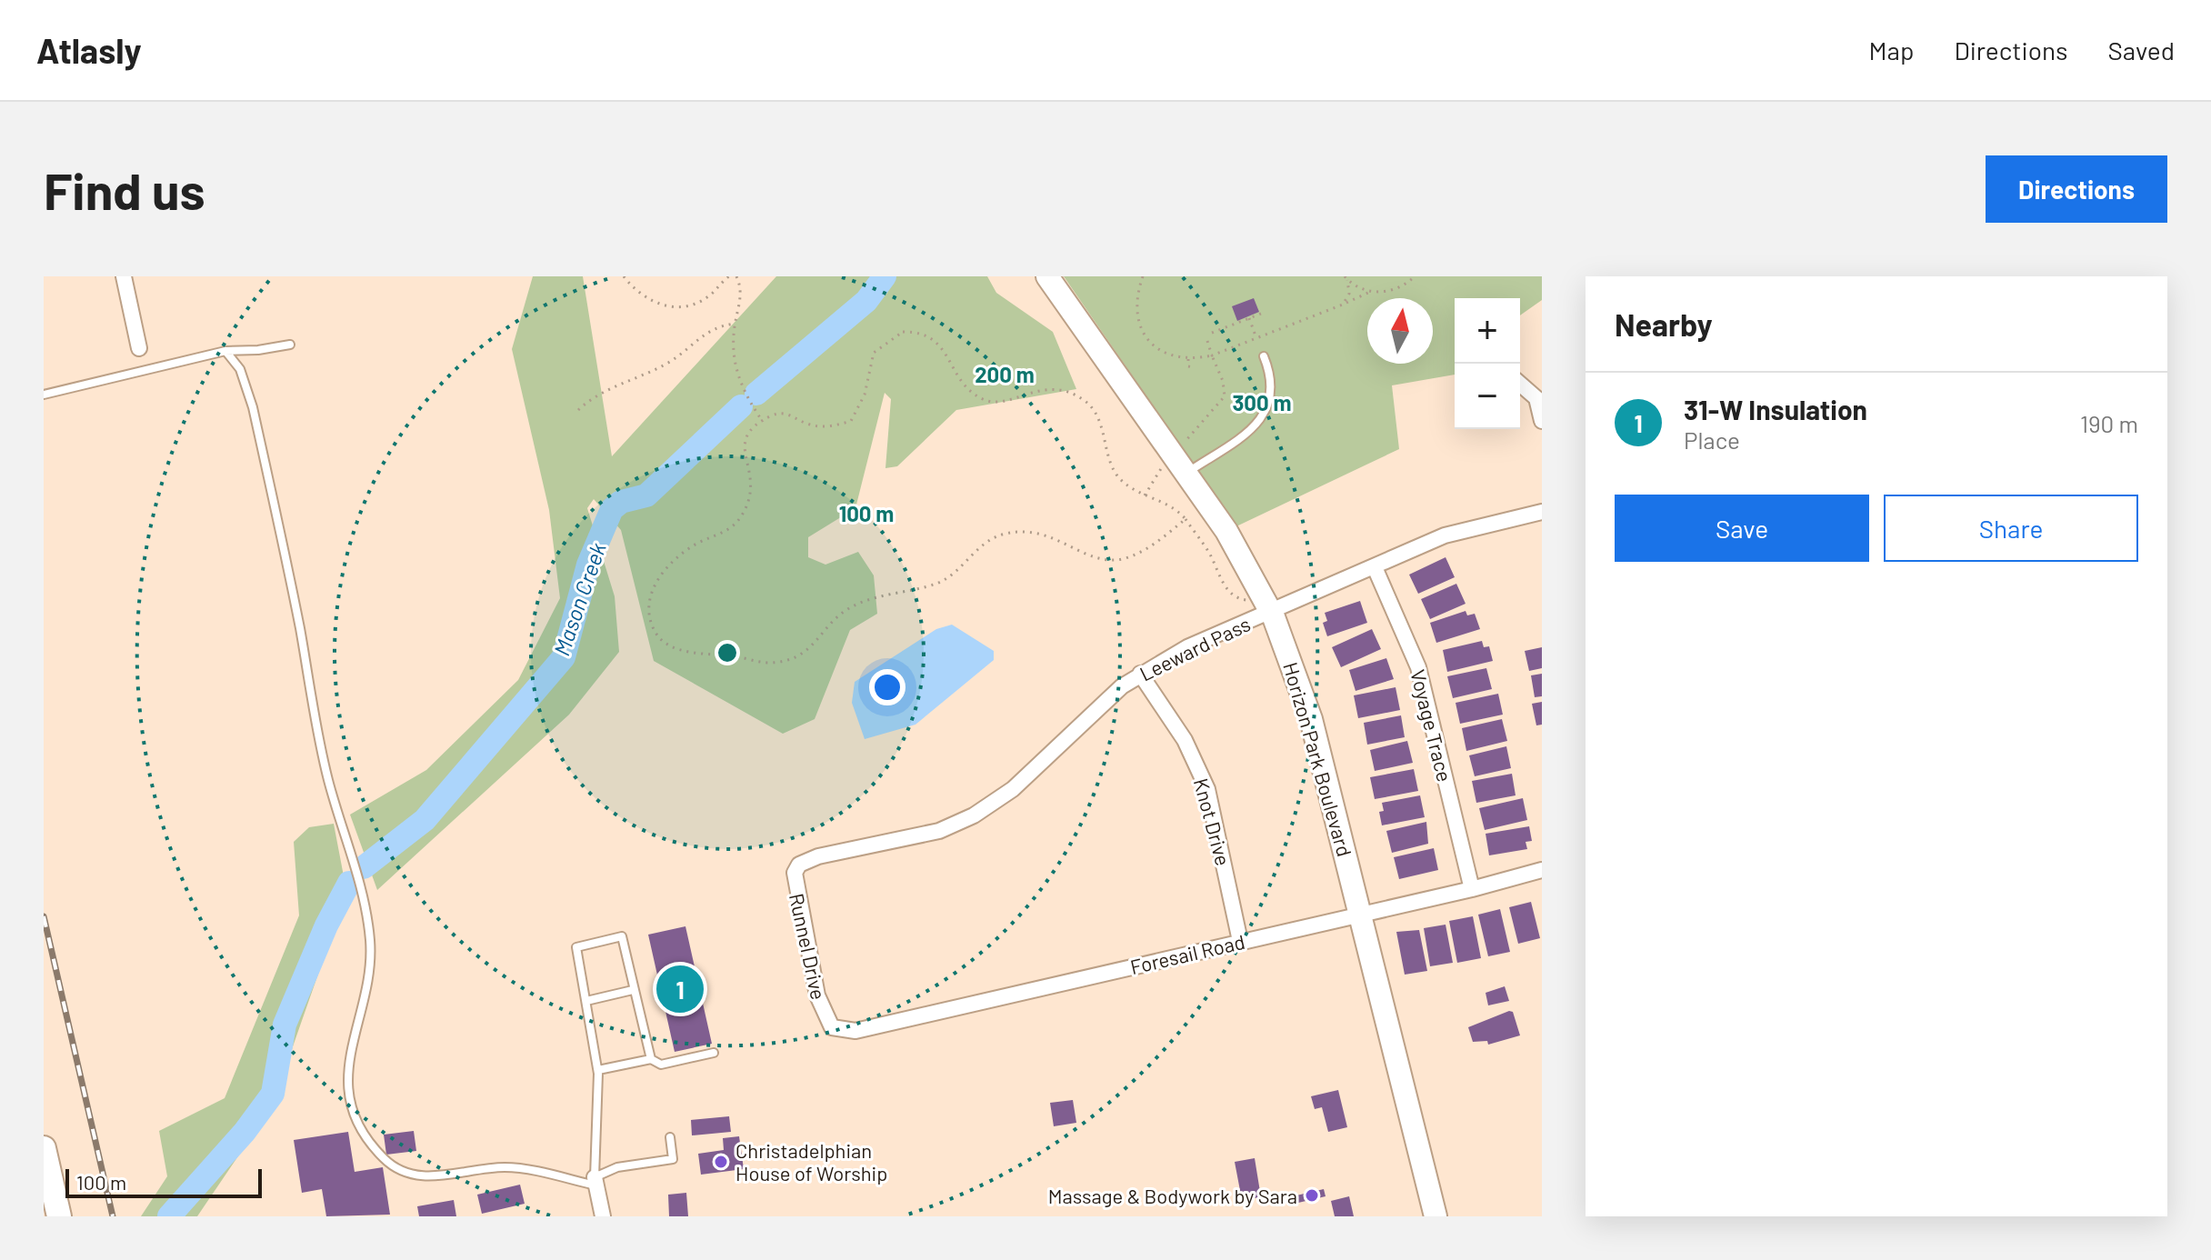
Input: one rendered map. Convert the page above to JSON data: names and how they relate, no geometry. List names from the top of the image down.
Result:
{
  "streets": {
    "street": [
      "Leeward Pass",
      "Voyage Trace",
      "Horizon Park Boulevard",
      "Knot Drive",
      "Runnel Drive",
      "Foresail Road"
    ]
  },
  "crossings": [
    ["Leeward Pass", "Voyage Trace"],
    ["Leeward Pass", "Horizon Park Boulevard"],
    ["Leeward Pass", "Knot Drive"],
    ["Leeward Pass", "Runnel Drive"],
    ["Voyage Trace", "Foresail Road"],
    ["Horizon Park Boulevard", "Foresail Road"],
    ["Knot Drive", "Foresail Road"],
    ["Runnel Drive", "Foresail Road"]
  ],
  "water": ["Mason Creek"],
  "places": ["Christadelphian House of Worship", "Massage & Bodywork by Sara"],
  "scale_bar": "100 m",
  "north": "top",
  "page": {
    "header": "Atlasly",
    "nav": ["Map", "Directions", "Saved"],
    "buttons": [
      "Directions",
      ["Save", "Share"]
    ],
    "title": "Find us",
    "heading": "Nearby",
    "map_buttons": ["+", "−"],
    "list": [
      {
        "mark": "1",
        "name": "31-W Insulation",
        "note": "Place",
        "value": "190 m"
      }
    ],
    "pins": "1",
    "scale": "100 m"
  },
  "rings": ["200 m", "300 m", "100 m"]
}
